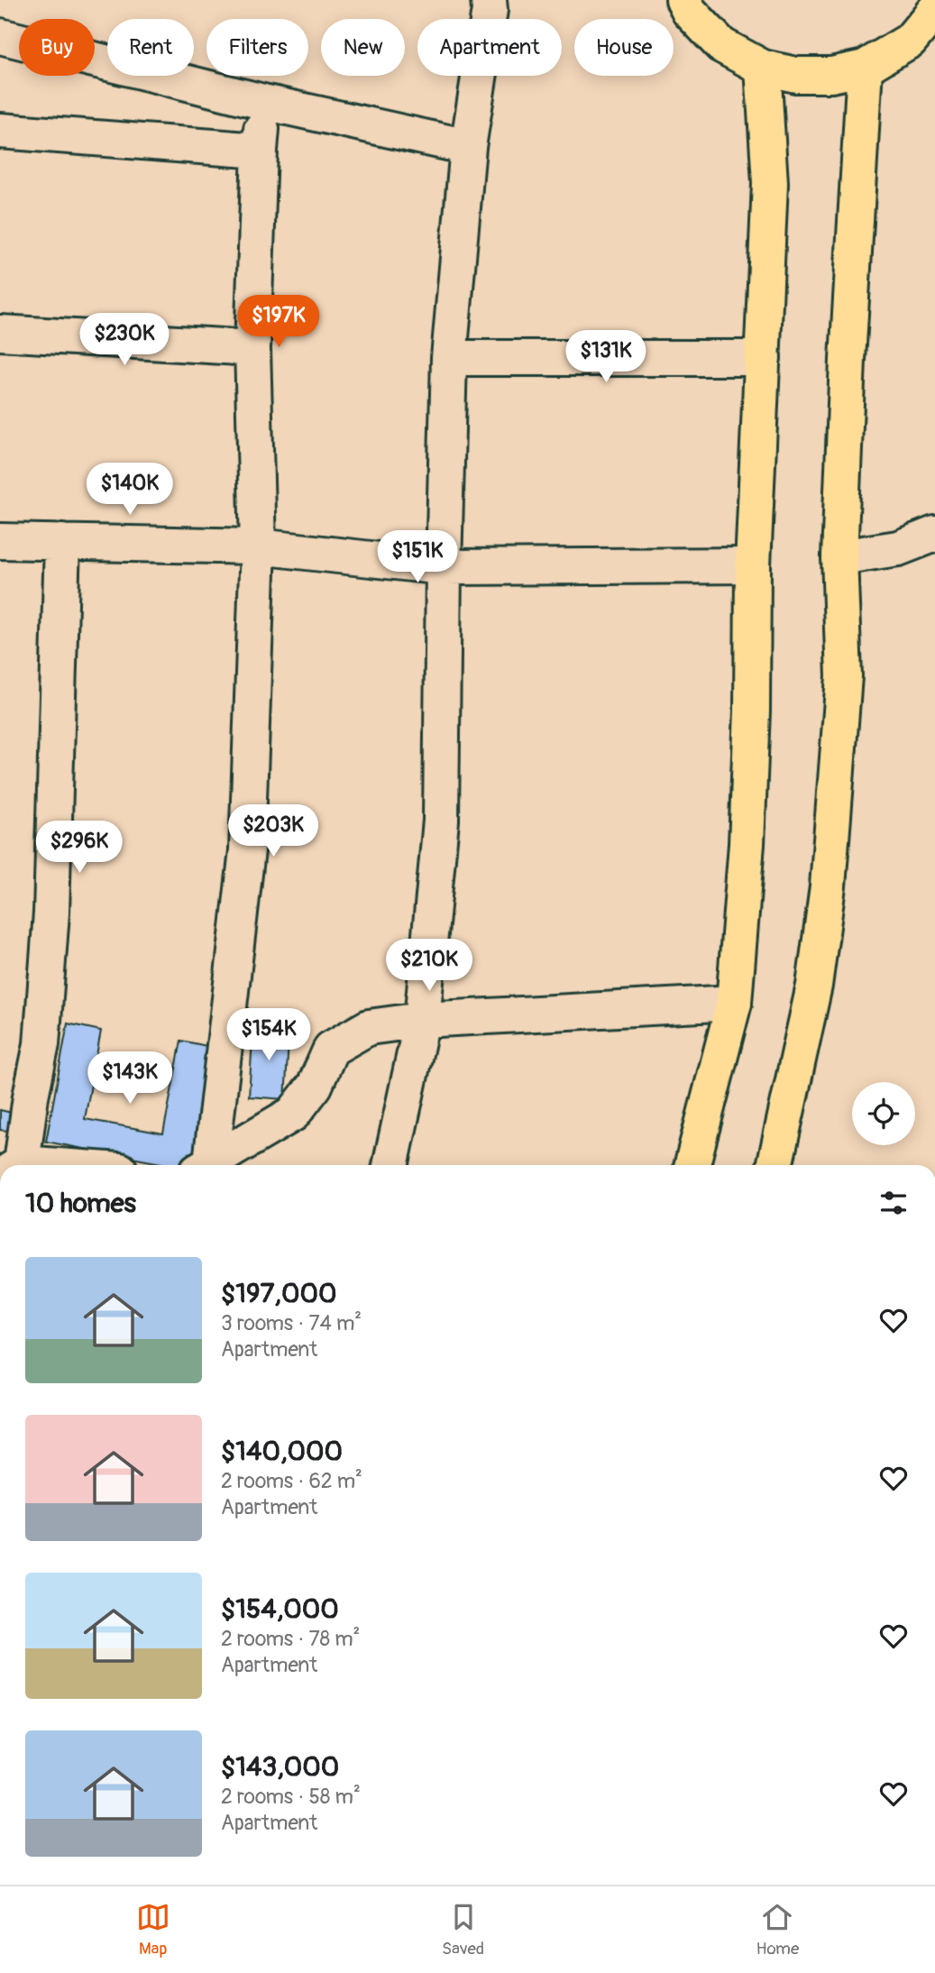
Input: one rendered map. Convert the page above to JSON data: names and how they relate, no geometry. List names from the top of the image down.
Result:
{
  "page": {
    "chip": [
      "Buy",
      "Rent",
      "Filters",
      "New",
      "Apartment",
      "House"
    ],
    "price": [
      "$197K",
      "$230K",
      "$131K",
      "$140K",
      "$151K",
      "$203K",
      "$296K",
      "$210K",
      "$154K",
      "$143K"
    ],
    "heading": "10 homes",
    "list": [
      {
        "name": "$197,000",
        "note": "3 rooms · 74 m² · Apartment"
      },
      {
        "name": "$140,000",
        "note": "2 rooms · 62 m² · Apartment"
      },
      {
        "name": "$154,000",
        "note": "2 rooms · 78 m² · Apartment"
      },
      {
        "name": "$143,000",
        "note": "2 rooms · 58 m² · Apartment"
      }
    ],
    "tabs": ["Map", "Saved", "Home"]
  }
}
